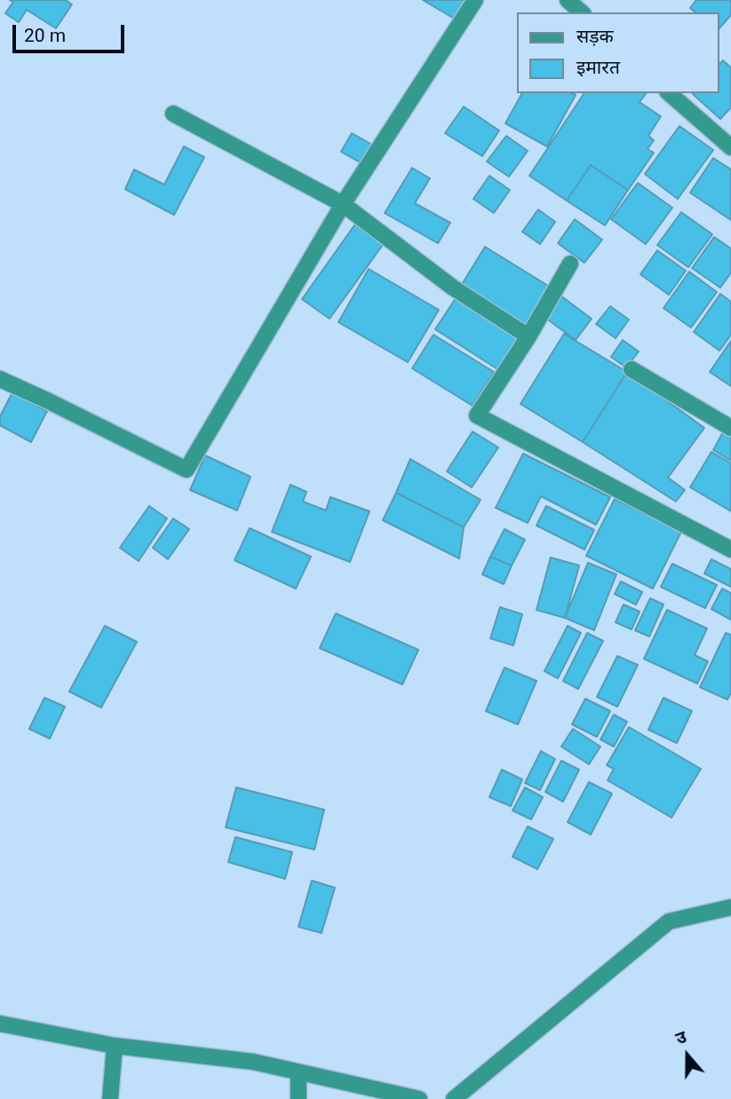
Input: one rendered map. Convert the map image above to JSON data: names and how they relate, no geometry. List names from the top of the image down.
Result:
{
  "legend": ["सड़क", "इमारत"],
  "scale_bar": "20 m",
  "north": "top"
}
